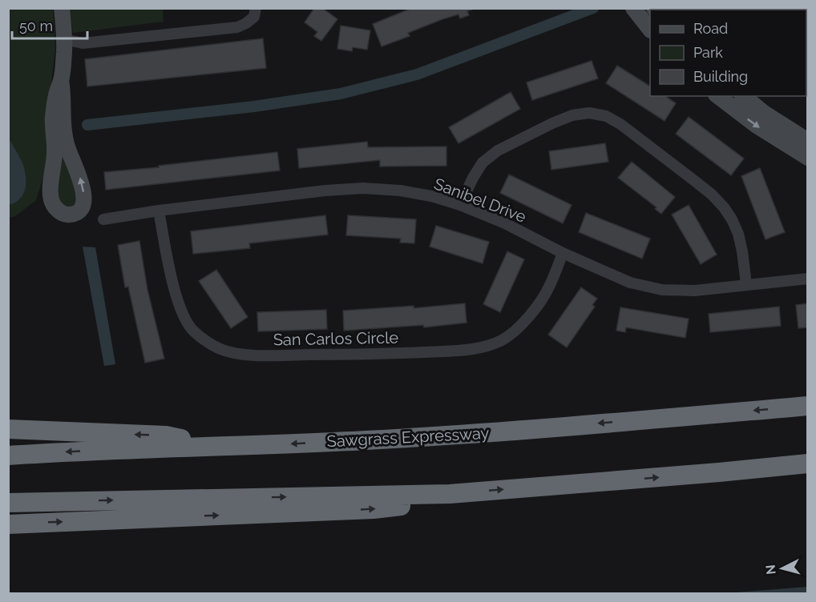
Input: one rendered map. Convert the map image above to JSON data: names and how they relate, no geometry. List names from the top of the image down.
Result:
{
  "streets": {
    "highway": ["Sawgrass Expressway"],
    "street": ["Sanibel Drive", "San Carlos Circle"]
  },
  "crossings": [
    ["Sanibel Drive", "San Carlos Circle"]
  ],
  "legend": ["Road", "Park", "Building"],
  "scale_bar": "50 m",
  "north": "left"
}
